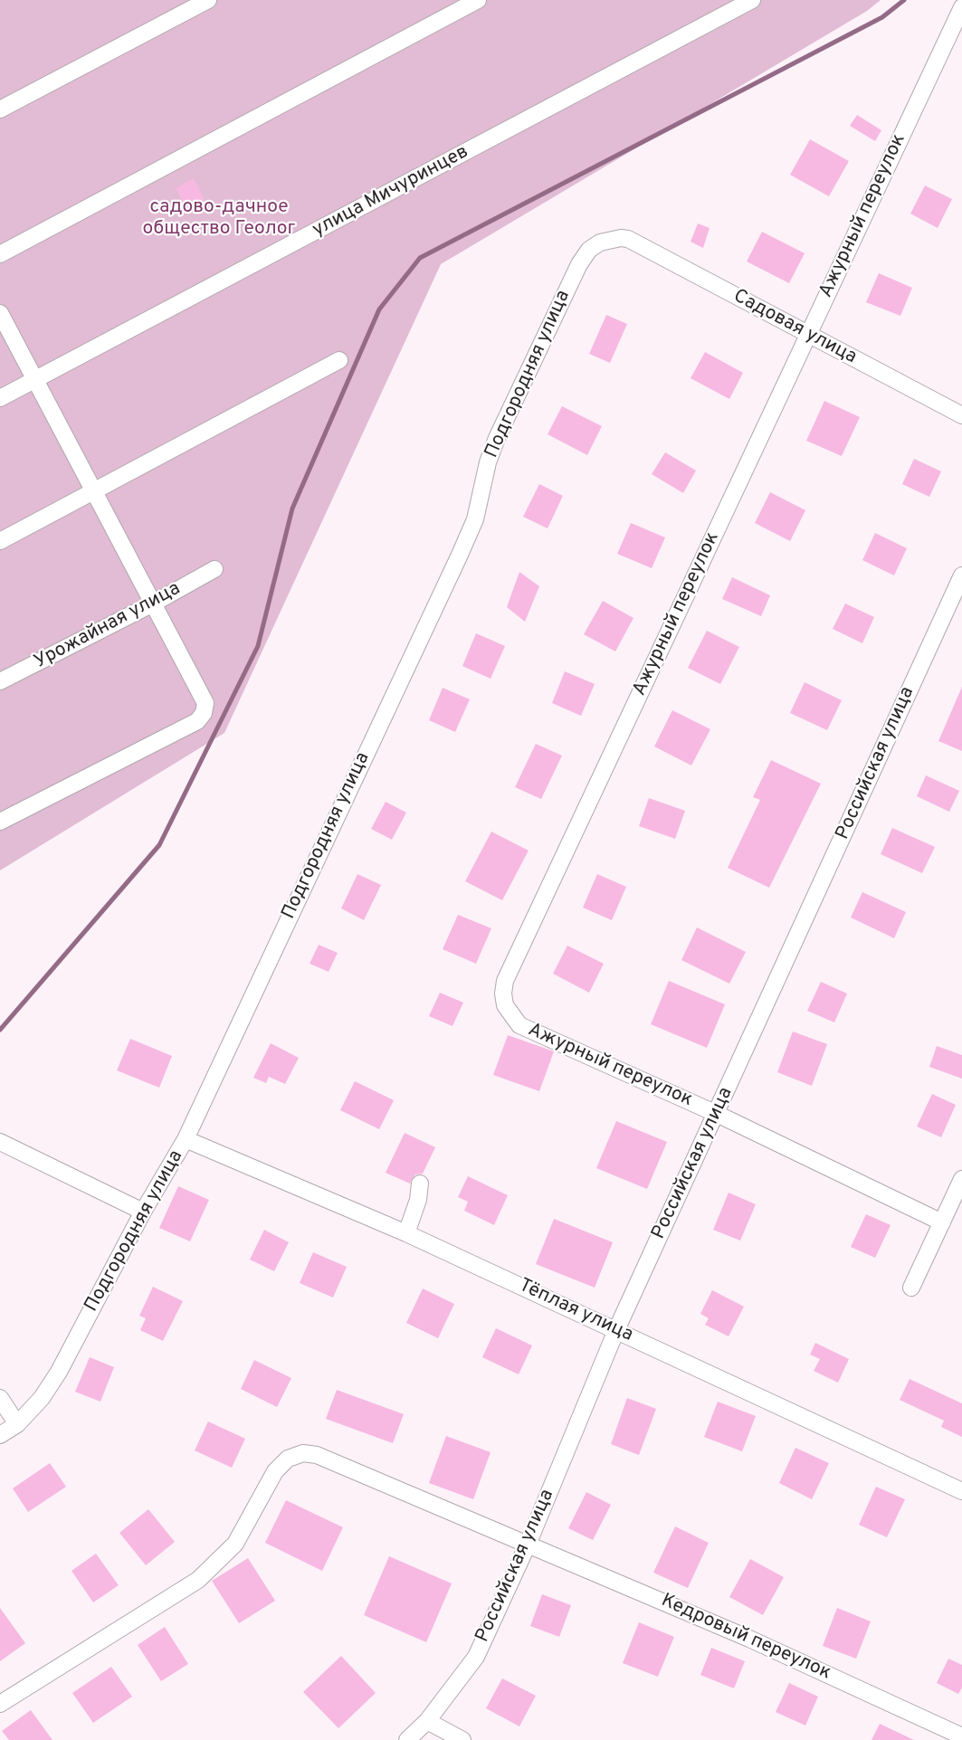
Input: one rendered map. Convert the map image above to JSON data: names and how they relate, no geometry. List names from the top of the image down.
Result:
{
  "streets": {
    "street": [
      "улица Мичуринцев",
      "Ажурный переулок",
      "Садовая улица",
      "Подгородняя улица",
      "Урожайная улица",
      "Российская улица",
      "Тёплая улица",
      "Кедровый переулок"
    ]
  },
  "crossings": [
    ["Ажурный переулок", "Садовая улица"],
    ["Ажурный переулок", "Российская улица"],
    ["Садовая улица", "Подгородняя улица"],
    ["Подгородняя улица", "Тёплая улица"],
    ["Российская улица", "Тёплая улица"],
    ["Российская улица", "Кедровый переулок"]
  ],
  "parks": ["садово-дачное общество Геолог"]
}
